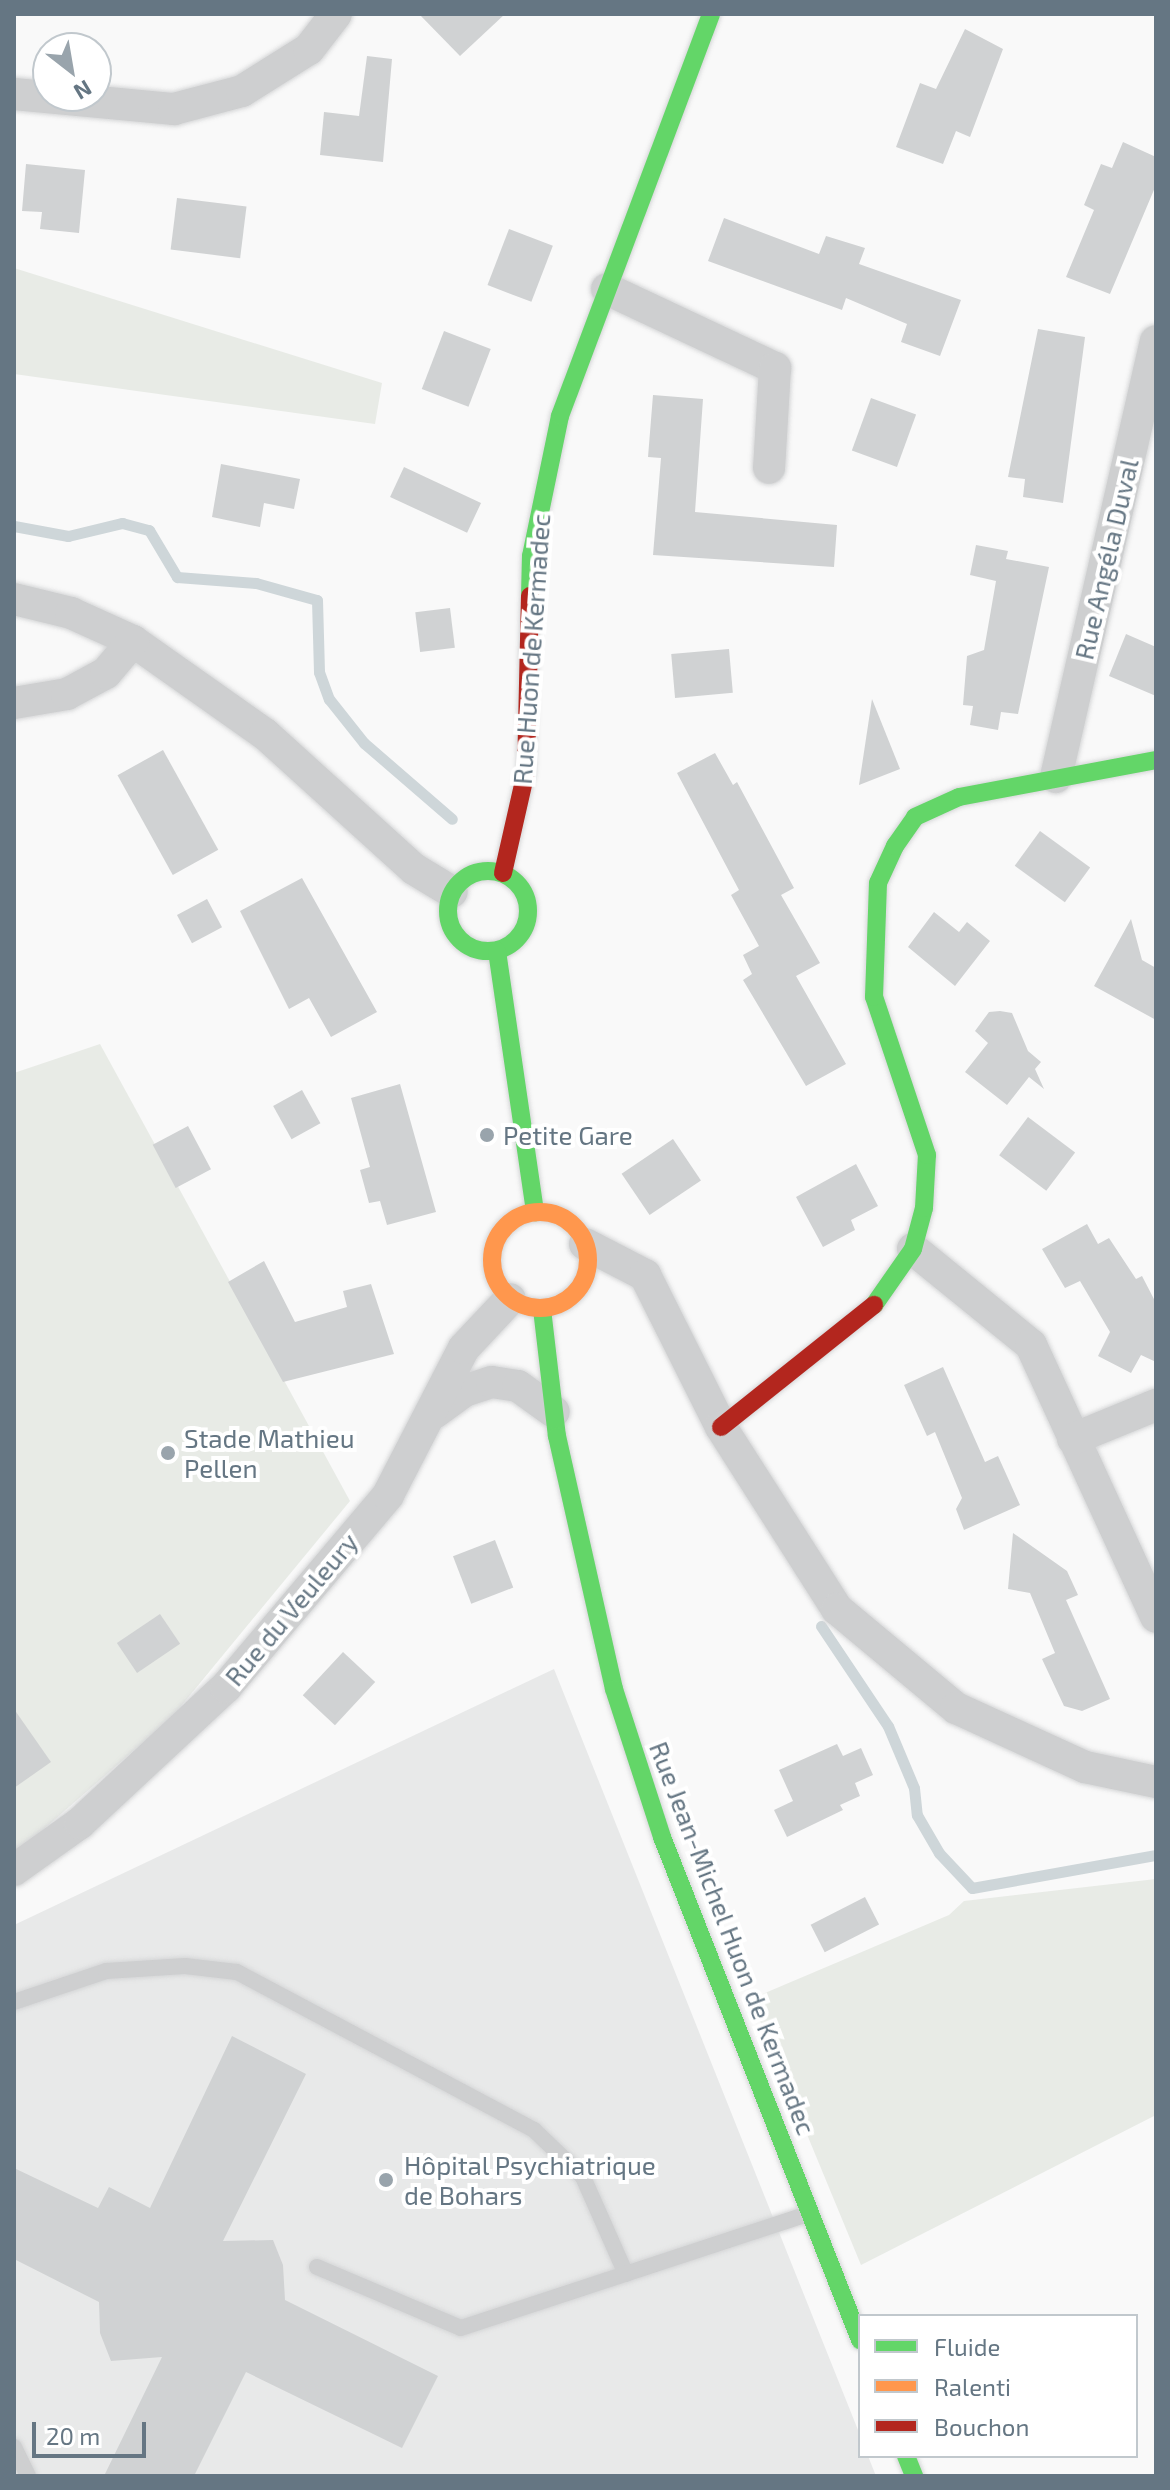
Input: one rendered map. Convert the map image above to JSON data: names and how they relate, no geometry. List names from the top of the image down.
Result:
{
  "streets": {
    "street": [
      "Rue Angéla Duval",
      "Rue Huon de Kermadec",
      "Rue du Veuleury",
      "Rue Jean-Michel Huon de Kermadec"
    ]
  },
  "crossings": [
    ["Rue du Veuleury", "Rue Jean-Michel Huon de Kermadec"]
  ],
  "places": ["Petite Gare", "Stade Mathieu Pellen", "Hôpital Psychiatrique de Bohars"],
  "legend": ["Fluide", "Ralenti", "Bouchon"],
  "scale_bar": "20 m",
  "north": "bottom right"
}
